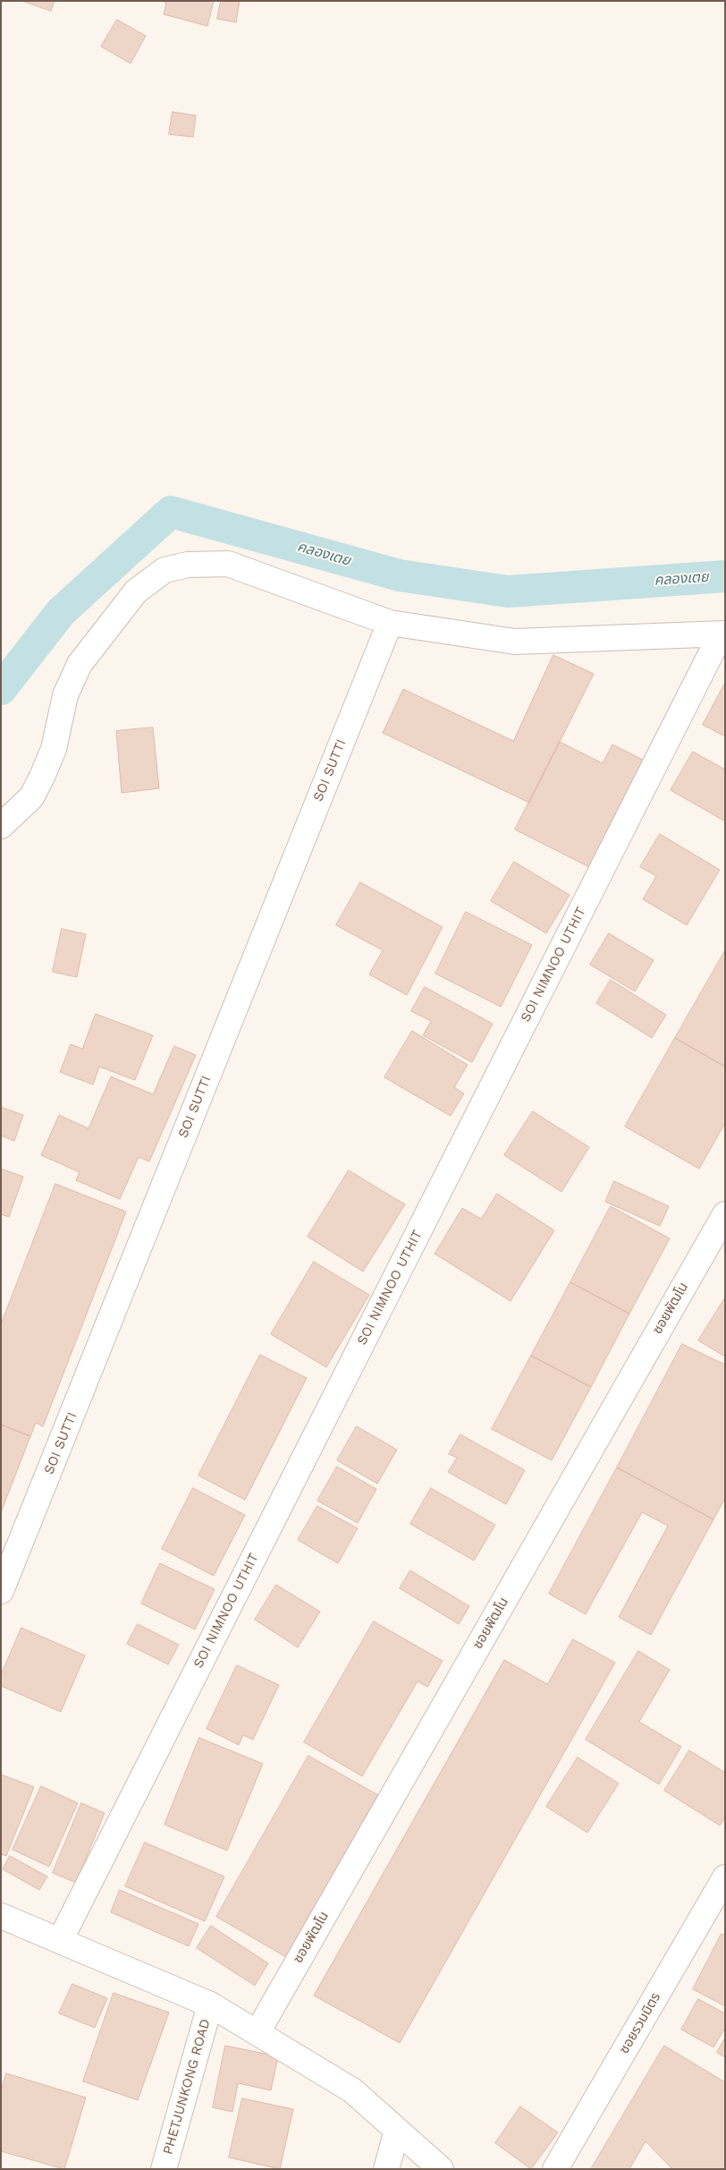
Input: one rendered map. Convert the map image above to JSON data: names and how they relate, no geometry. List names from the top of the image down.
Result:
{
  "streets": {
    "street": [
      "SOI SUTTI",
      "SOI NIMNOO UTHIT",
      "ซอยพัฒโน",
      "ซอยรวมมิตร",
      "PHETJUNKONG ROAD"
    ]
  },
  "water": ["คลองเตย"]
}
